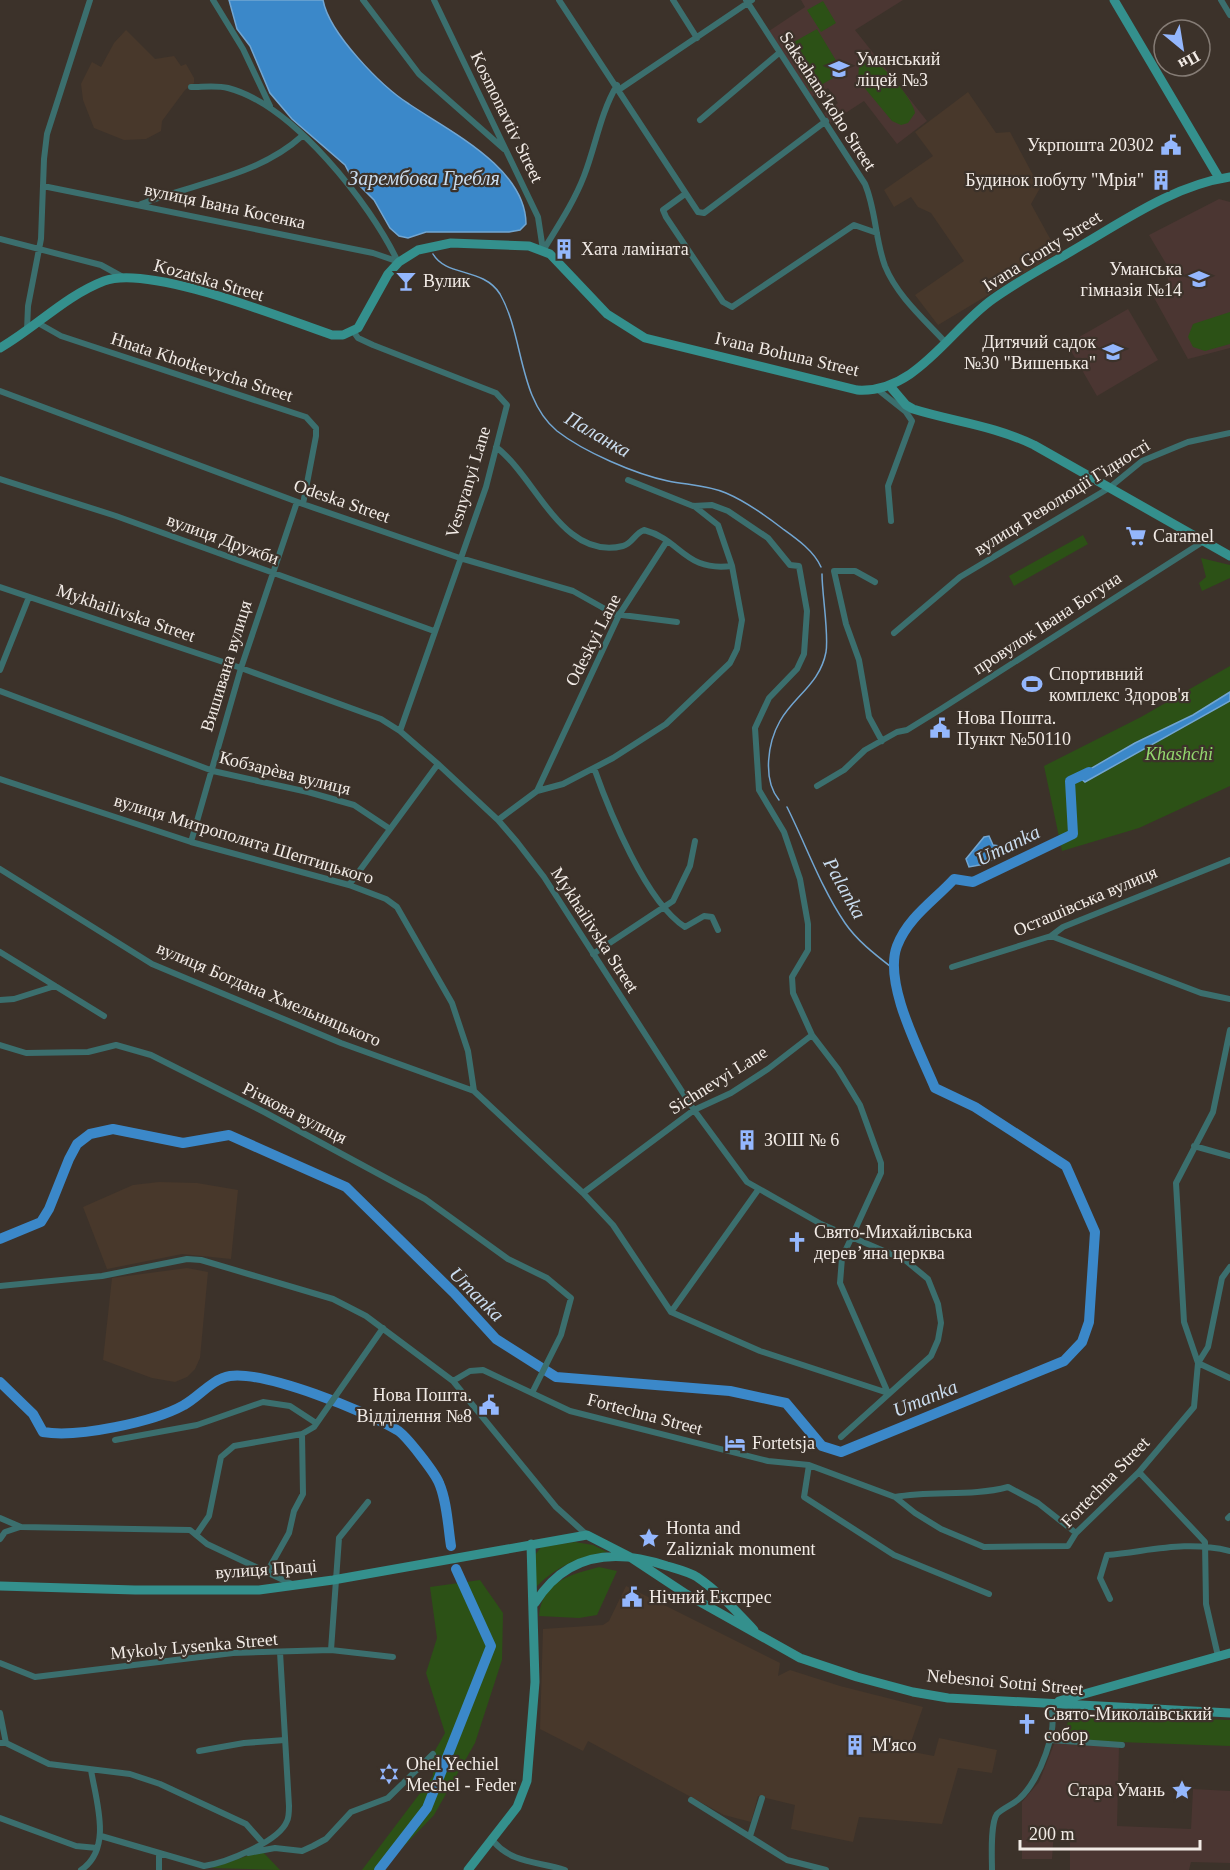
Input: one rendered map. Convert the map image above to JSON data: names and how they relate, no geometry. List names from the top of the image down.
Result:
{
  "streets": {
    "main road": [
      "Ivana Gonty Street",
      "Kozatska Street",
      "Ivana Bohuna Street",
      "вулиця Праці",
      "Nebesnoi Sotni Street"
    ],
    "street": [
      "Saksahansʹkoho Street",
      "Kosmonavtiv Street",
      "вулиця Івана Косенка",
      "Hnata Khotkevycha Street",
      "Vesnyanyi Lane",
      "вулиця Революції Гідності",
      "Odeska Street",
      "вулиця Дружби",
      "Mykhailivska Street",
      "провулок Івана Богуна",
      "Odeskyi Lane",
      "Вишивана вулиця",
      "Кобзарèва вулиця",
      "вулиця Митрополита Шептицького",
      "Осташівська вулиця",
      "вулиця Богдана Хмельницького",
      "Sichnevyi Lane",
      "Річкова вулиця",
      "Fortechna Street",
      "Mykoly Lysenka Street"
    ]
  },
  "crossings": [
    ["Saksahansʹkoho Street", "Ivana Gonty Street"],
    ["Kosmonavtiv Street", "Ivana Bohuna Street"],
    ["Ivana Gonty Street", "Ivana Bohuna Street"],
    ["Kozatska Street", "Hnata Khotkevycha Street"],
    ["Kozatska Street", "Vesnyanyi Lane"],
    ["Ivana Bohuna Street", "вулиця Революції Гідності"],
    ["Ivana Bohuna Street", "провулок Івана Богуна"],
    ["Hnata Khotkevycha Street", "Odeska Street"],
    ["Hnata Khotkevycha Street", "Вишивана вулиця"],
    ["Vesnyanyi Lane", "Odeska Street"],
    ["Vesnyanyi Lane", "вулиця Дружби"],
    ["Vesnyanyi Lane", "Mykhailivska Street"],
    ["Odeska Street", "Odeskyi Lane"],
    ["Odeska Street", "Вишивана вулиця"],
    ["вулиця Дружби", "Вишивана вулиця"],
    ["Mykhailivska Street", "Вишивана вулиця"],
    ["Mykhailivska Street", "Sichnevyi Lane"],
    ["Вишивана вулиця", "Кобзарèва вулиця"],
    ["Вишивана вулиця", "вулиця Митрополита Шептицького"],
    ["вулиця Митрополита Шептицького", "вулиця Богдана Хмельницького"],
    ["Річкова вулиця", "Fortechna Street"]
  ],
  "water": [
    "Зарембова Гребля",
    "Паланка",
    "Umanka",
    "Palanka"
  ],
  "parks": ["Khashchi"],
  "places": {
    "school or university": ["Уманський ліцей №3", "Уманська гімназія №14", "Дитячий садок №30 \"Вишенька\""],
    "public building": [
      "Укрпошта 20302",
      "Нова Пошта. Пункт №50110",
      "Нова Пошта. Відділення №8",
      "Нічний Експрес"
    ],
    "building": [
      "Будинок побуту \"Мрія\"",
      "Хата ламіната",
      "ЗОШ № 6",
      "М'ясо"
    ],
    "bar": ["Вулик"],
    "supermarket": ["Caramel"],
    "sports": ["Спортивний комплекс Здоров'я"],
    "church": ["Свято-Михайлівська деревʼяна церква", "Свято-Миколаївський собор"],
    "hotel": ["Fortetsja"],
    "place": ["Honta and Zalizniak monument", "Стара Умань"],
    "synagogue": ["Ohel Yechiel Mechel - Feder"]
  },
  "scale_bar": "200 m",
  "north": "bottom right"
}
